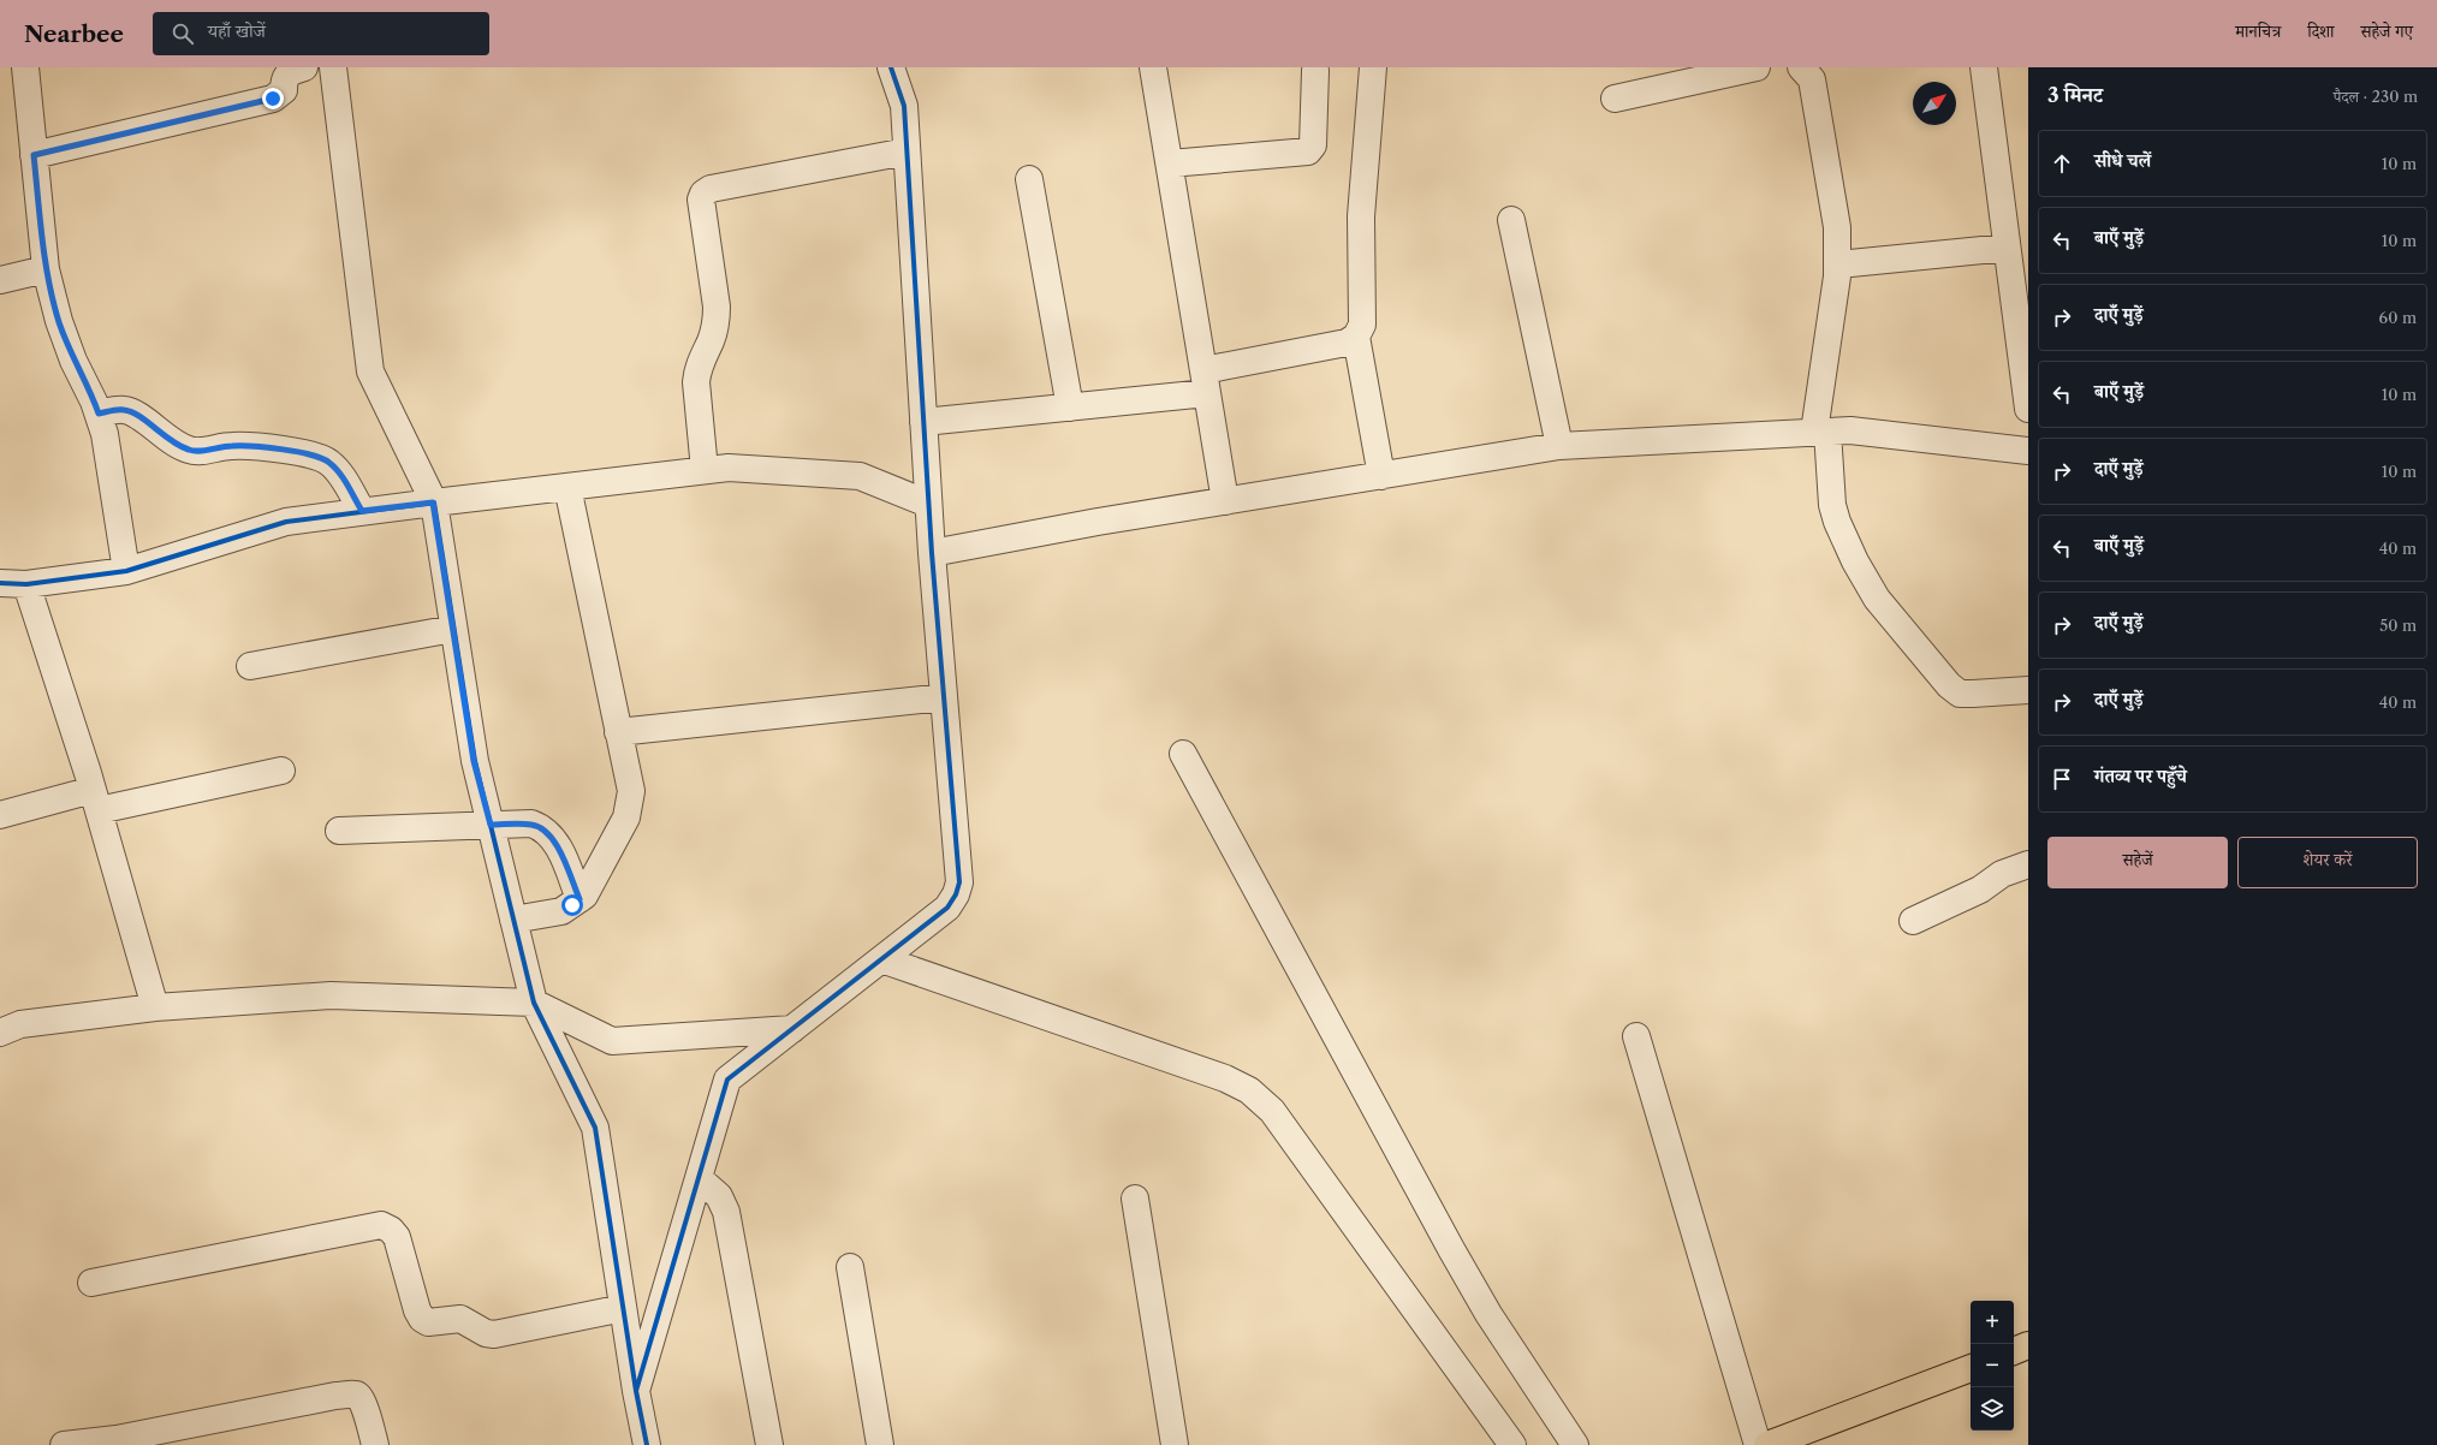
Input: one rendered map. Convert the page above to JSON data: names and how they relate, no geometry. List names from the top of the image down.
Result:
{
  "north": "top right",
  "page": {
    "header": "Nearbee",
    "search": "यहाँ खोजें",
    "nav": ["मानचित्र", "दिशा", "सहेजे गए"],
    "heading": ["3 मिनट", "पैदल · 230 m"],
    "list": [
      ["सीधे चलें", "10 m"],
      ["बाएँ मुड़ें", "10 m"],
      ["दाएँ मुड़ें", "60 m"],
      ["बाएँ मुड़ें", "10 m"],
      ["दाएँ मुड़ें", "10 m"],
      ["बाएँ मुड़ें", "40 m"],
      ["दाएँ मुड़ें", "50 m"],
      ["दाएँ मुड़ें", "40 m"],
      "गंतव्य पर पहुँचे"
    ],
    "buttons": ["सहेजें", "शेयर करें"],
    "map_buttons": ["+", "−"]
  }
}
